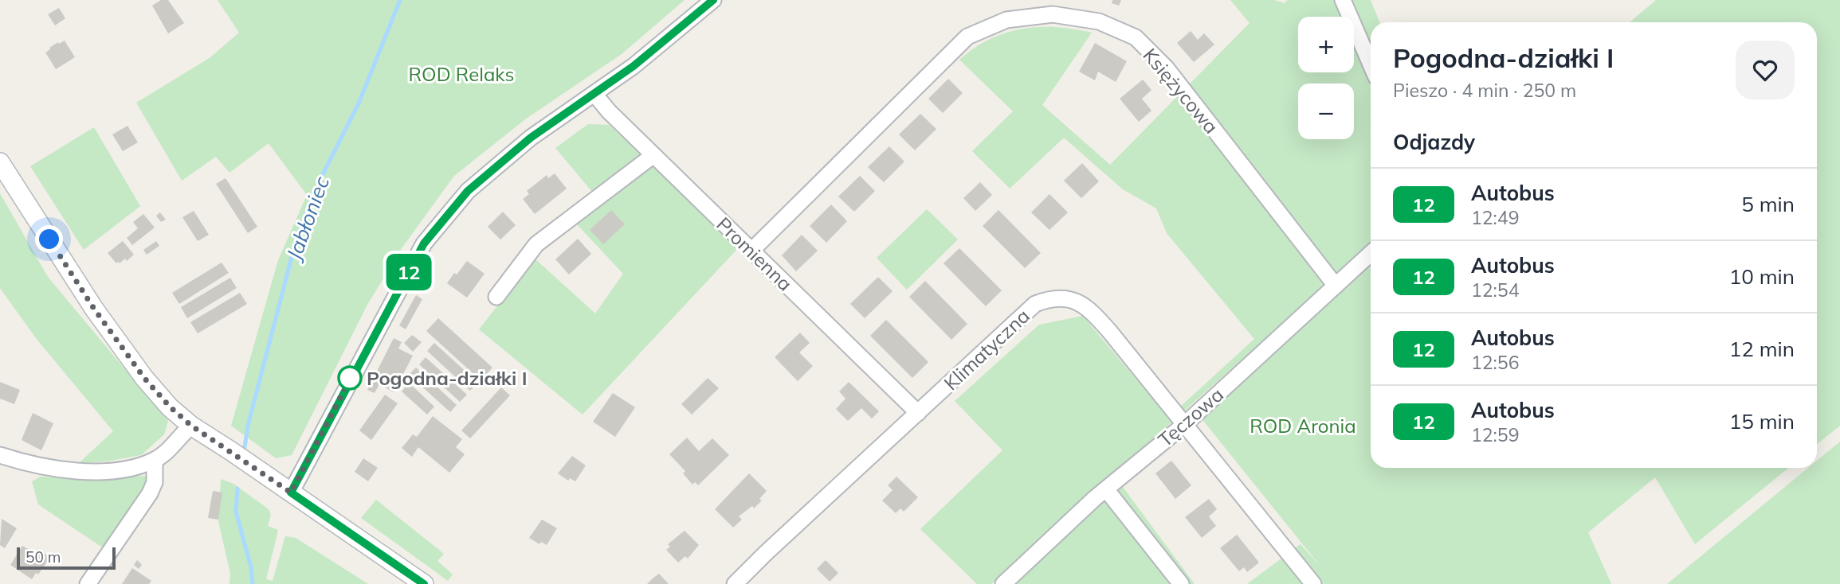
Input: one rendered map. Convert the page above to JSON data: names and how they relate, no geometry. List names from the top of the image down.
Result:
{
  "streets": {
    "street": [
      "Księżycowa",
      "Promienna",
      "Klimatyczna",
      "Tęczowa"
    ]
  },
  "crossings": [
    ["Księżycowa", "Promienna"],
    ["Księżycowa", "Tęczowa"],
    ["Promienna", "Klimatyczna"],
    ["Klimatyczna", "Tęczowa"]
  ],
  "water": ["Jabłoniec"],
  "parks": ["ROD Relaks", "ROD Aronia"],
  "places": ["Pogodna-działki I"],
  "lines": ["bus line 12"],
  "scale_bar": "50 m",
  "page": {
    "on_map": "12",
    "map_buttons": ["+", "−"],
    "heading": [
      ["Pogodna-działki I", "Pieszo · 4 min · 250 m"],
      "Odjazdy"
    ],
    "list": [
      {
        "mark": "12",
        "name": "Autobus",
        "note": "12:49",
        "value": "5 min"
      },
      {
        "mark": "12",
        "name": "Autobus",
        "note": "12:54",
        "value": "10 min"
      },
      {
        "mark": "12",
        "name": "Autobus",
        "note": "12:56",
        "value": "12 min"
      },
      {
        "mark": "12",
        "name": "Autobus",
        "note": "12:59",
        "value": "15 min"
      }
    ],
    "scale": "50 m"
  }
}
